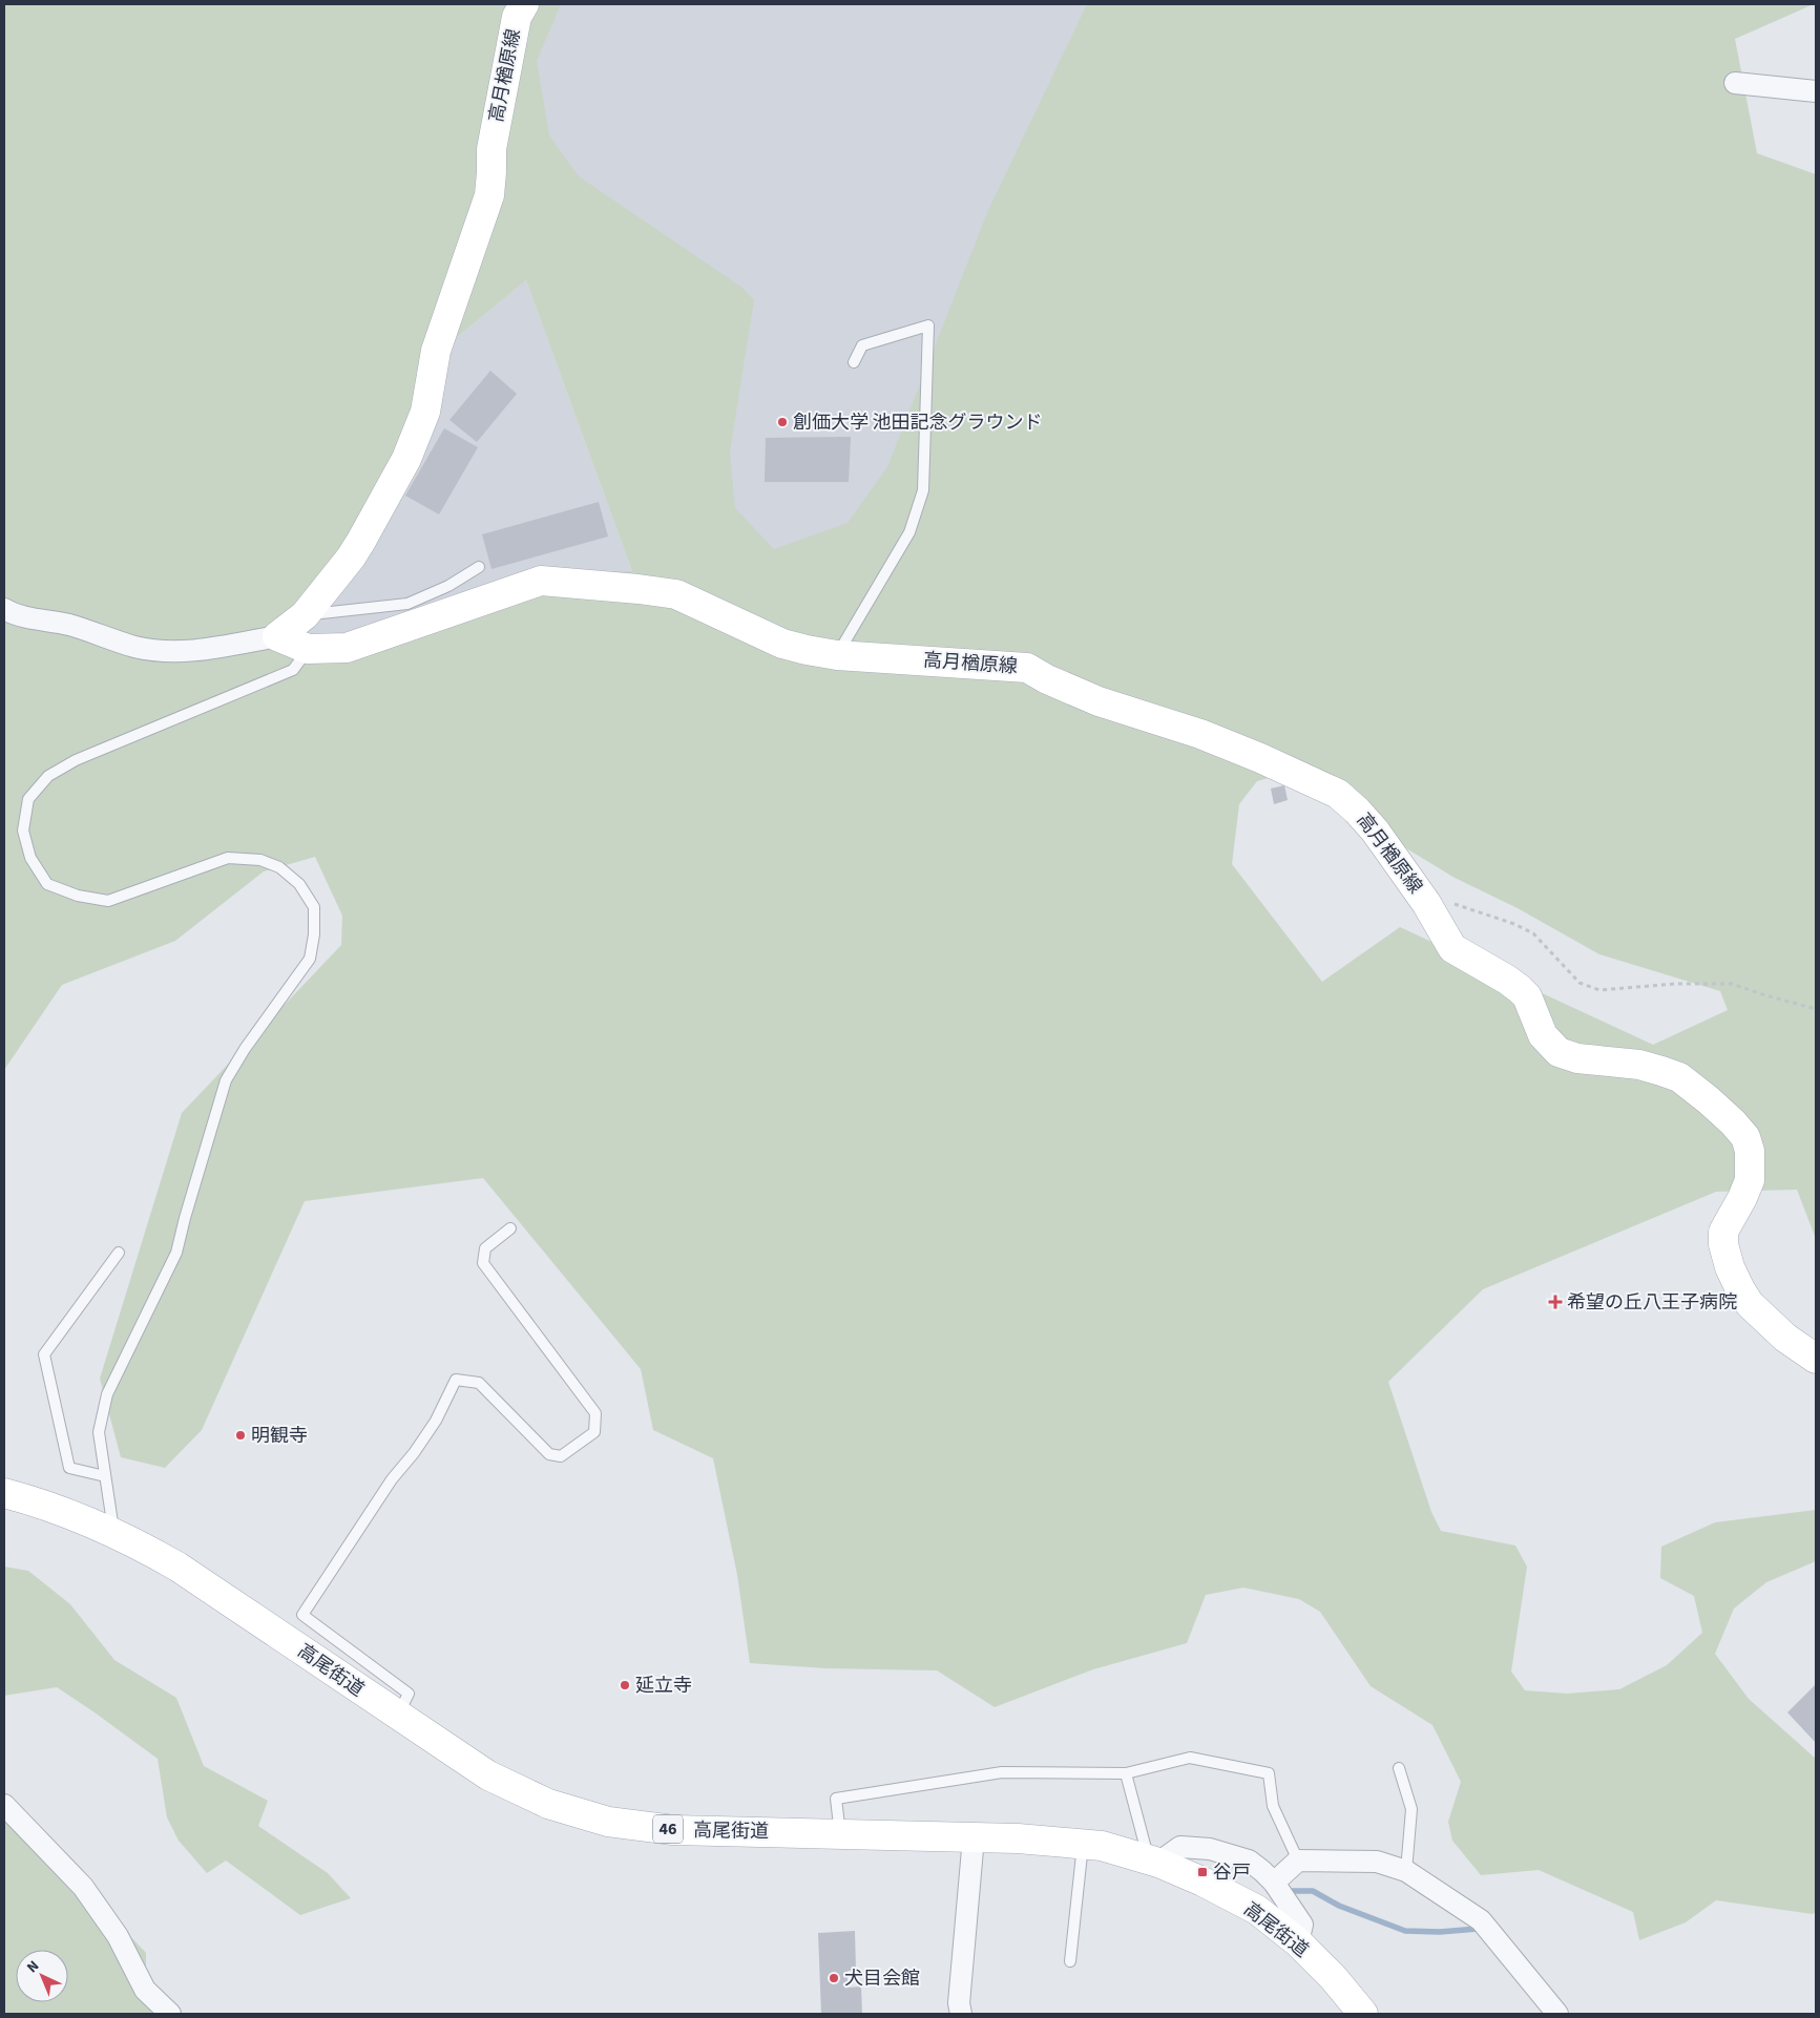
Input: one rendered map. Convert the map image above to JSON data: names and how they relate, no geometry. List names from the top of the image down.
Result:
{
  "streets": {
    "main road": ["高月楢原線", "高尾街道", "46"]
  },
  "places": {
    "other": [
      "創価大学 池田記念グラウンド",
      "明観寺",
      "延立寺",
      "犬目会館"
    ],
    "health": ["希望の丘八王子病院"],
    "transit": ["谷戸"]
  },
  "north": "top left"
}
